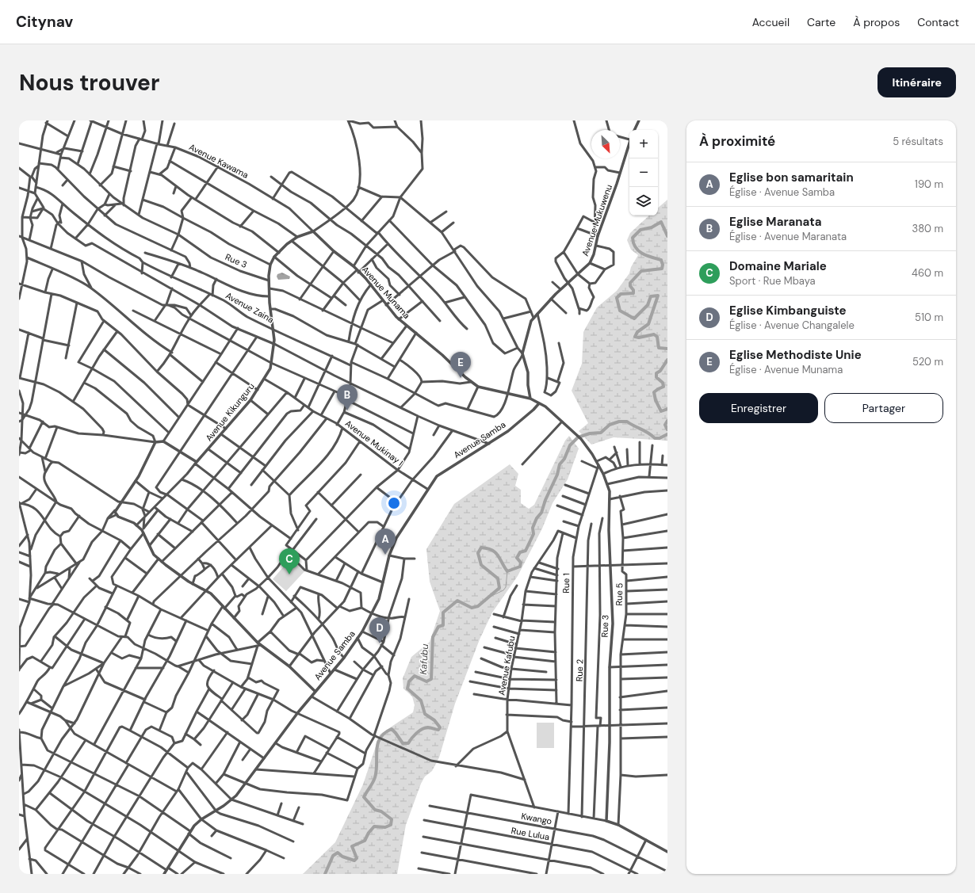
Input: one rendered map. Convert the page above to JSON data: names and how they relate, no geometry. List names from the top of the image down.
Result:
{
  "streets": {
    "street": [
      "Avenue Kawama",
      "Avenue Mukuwenu",
      "Rue 3",
      "Avenue Munama",
      "Avenue Zaina",
      "Avenue Kikunguru",
      "Avenue Samba",
      "Avenue Mukinay I",
      "Rue 1",
      "Rue 5",
      "Avenue Kafubu",
      "Rue 2",
      "Kwango",
      "Rue Lulua"
    ]
  },
  "crossings": [
    ["Avenue Kawama", "Avenue Munama"],
    ["Avenue Kawama", "Avenue Kikunguru"],
    ["Rue 3", "Avenue Munama"],
    ["Rue 3", "Avenue Kikunguru"],
    ["Rue 3", "Rue 1"],
    ["Avenue Munama", "Avenue Kikunguru"],
    ["Avenue Munama", "Avenue Samba"],
    ["Avenue Zaina", "Avenue Kikunguru"],
    ["Avenue Kikunguru", "Avenue Mukinay I"],
    ["Avenue Samba", "Avenue Mukinay I"]
  ],
  "water": ["Kafubu"],
  "north": "bottom right",
  "page": {
    "header": "Citynav",
    "nav": [
      "Accueil",
      "Carte",
      "À propos",
      "Contact"
    ],
    "buttons": [
      "Itinéraire",
      ["Enregistrer", "Partager"]
    ],
    "title": "Nous trouver",
    "heading": ["À proximité", "5 résultats"],
    "map_buttons": ["+", "−"],
    "list": [
      {
        "mark": "A",
        "name": "Eglise bon samaritain",
        "note": "Église · Avenue Samba",
        "value": "190 m"
      },
      {
        "mark": "B",
        "name": "Eglise Maranata",
        "note": "Église · Avenue Maranata",
        "value": "380 m"
      },
      {
        "mark": "C",
        "name": "Domaine Mariale",
        "note": "Sport · Rue Mbaya",
        "value": "460 m"
      },
      {
        "mark": "D",
        "name": "Eglise Kimbanguiste",
        "note": "Église · Avenue Changalele",
        "value": "510 m"
      },
      {
        "mark": "E",
        "name": "Eglise Methodiste Unie",
        "note": "Église · Avenue Munama",
        "value": "520 m"
      }
    ],
    "pins": [
      "E",
      "B",
      "A",
      "C",
      "D"
    ]
  }
}
